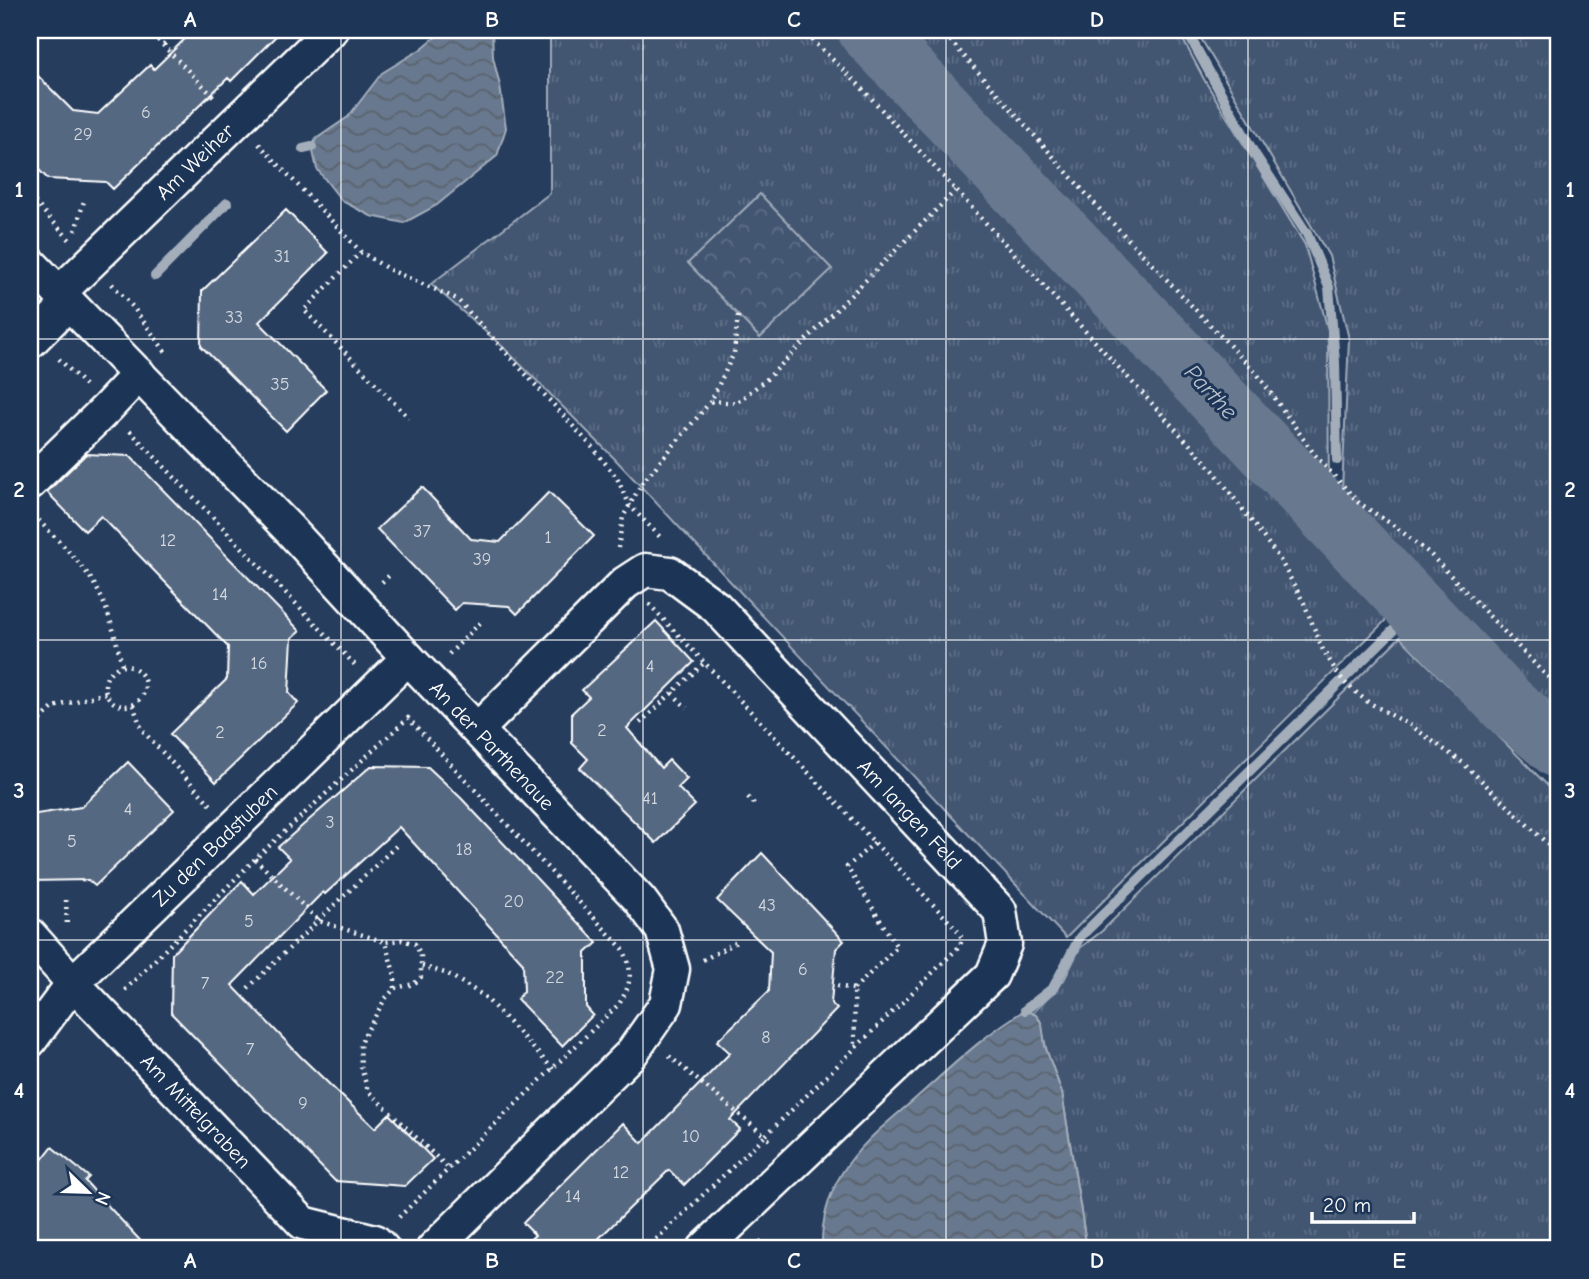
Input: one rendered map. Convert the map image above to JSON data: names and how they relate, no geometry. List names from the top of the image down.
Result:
{
  "streets": {
    "street": [
      "Am Weiher",
      "An der Parthenaue",
      "Am langen Feld",
      "Zu den Badstuben",
      "Am Mittelgraben"
    ]
  },
  "crossings": [
    ["Am Weiher", "An der Parthenaue"],
    ["An der Parthenaue", "Am langen Feld"],
    ["An der Parthenaue", "Zu den Badstuben"],
    ["Zu den Badstuben", "Am Mittelgraben"]
  ],
  "water": ["Parthe"],
  "house_numbers": [
    "6",
    "29",
    "31",
    "33",
    "35",
    "37",
    "1",
    "12",
    "39",
    "14",
    "16",
    "4",
    "2",
    "2",
    "41",
    "4",
    "3",
    "5",
    "18",
    "20",
    "43",
    "5",
    "6",
    "22",
    "7",
    "8",
    "7",
    "9",
    "10",
    "12",
    "14"
  ],
  "scale_bar": "20 m",
  "north": "bottom right",
  "grid": {
    "columns": [
      "A",
      "B",
      "C",
      "D",
      "E"
    ],
    "rows": [
      "1",
      "2",
      "3",
      "4"
    ]
  }
}
